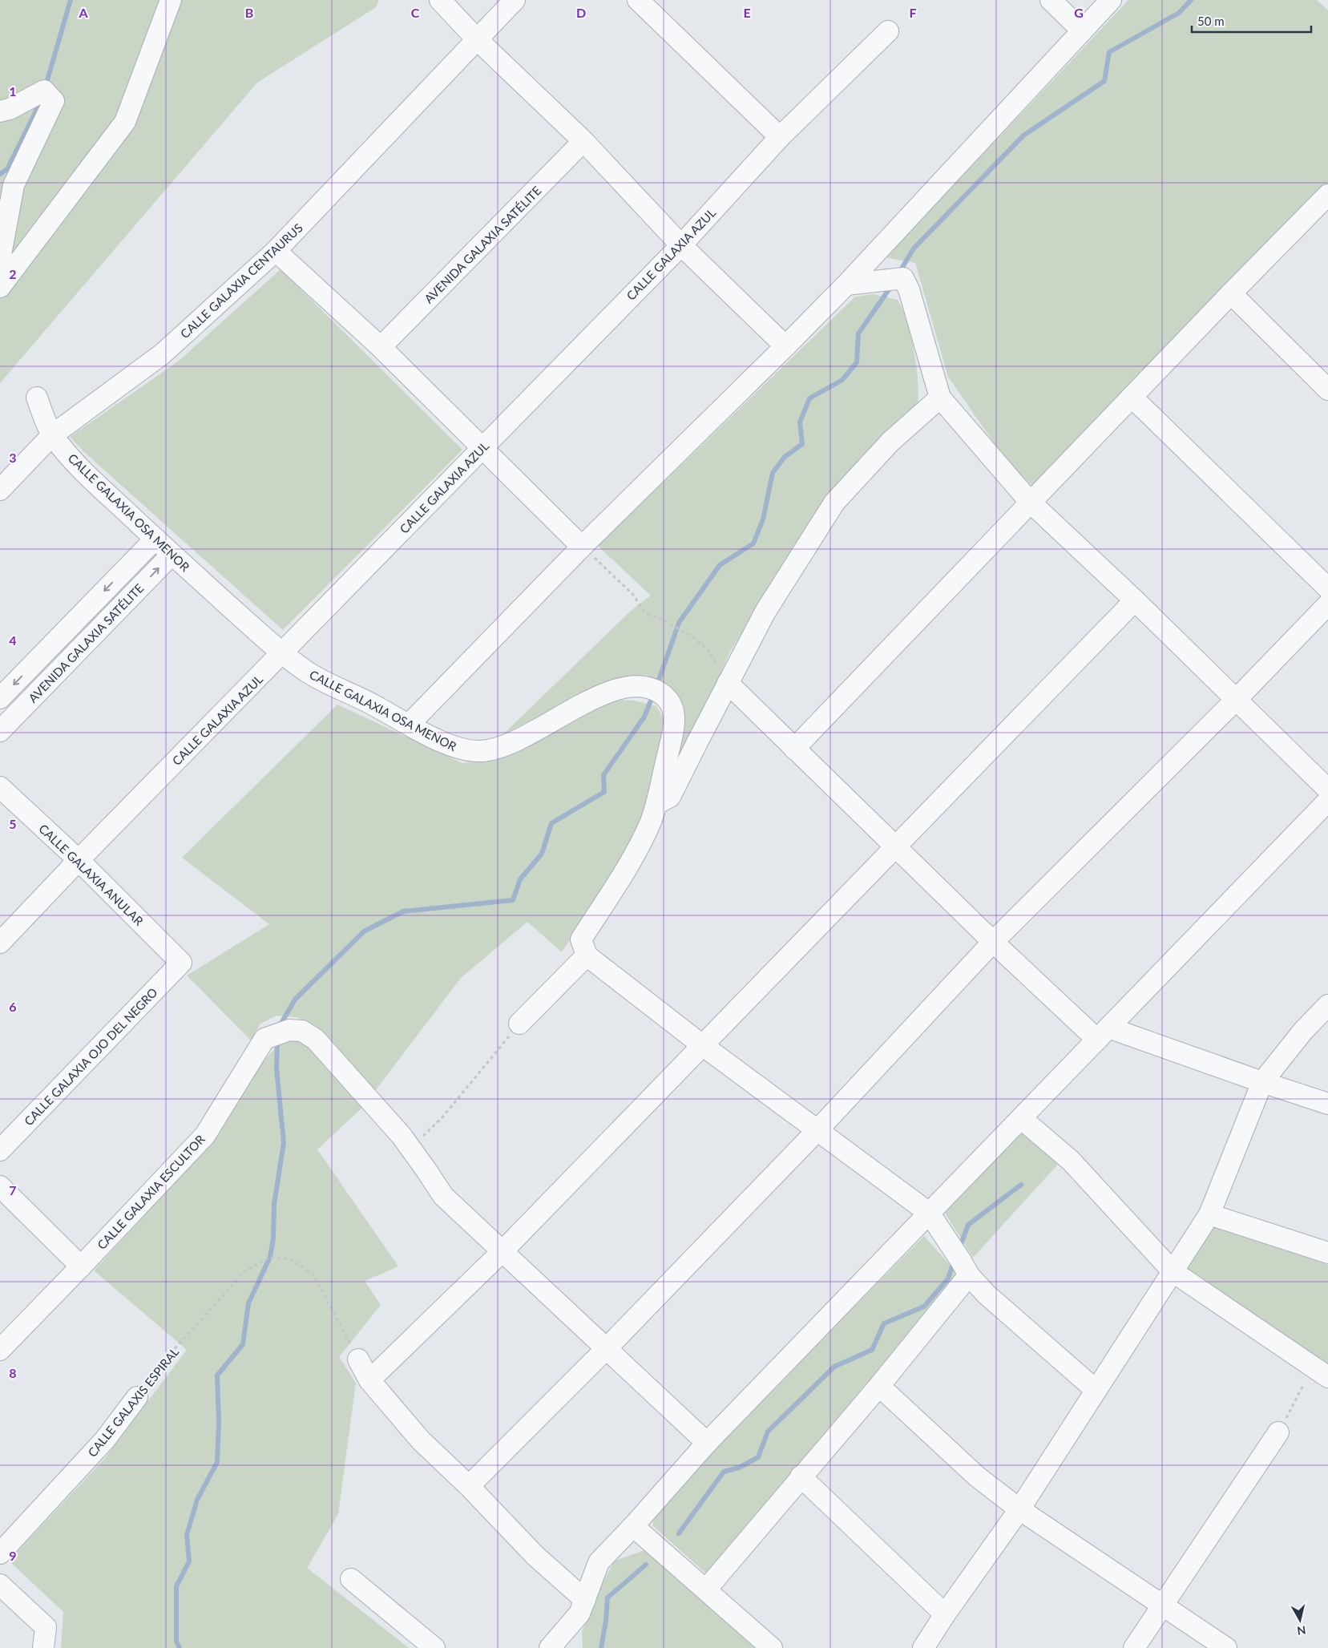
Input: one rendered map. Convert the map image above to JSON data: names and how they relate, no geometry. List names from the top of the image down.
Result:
{
  "streets": {
    "street": [
      "AVENIDA GALAXIA SATÉLITE",
      "CALLE GALAXIA AZUL",
      "CALLE GALAXIA CENTAURUS",
      "CALLE GALAXIA OSA MENOR",
      "CALLE GALAXIA ANULAR",
      "CALLE GALAXIA OJO DEL NEGRO",
      "CALLE GALAXIA ESCULTOR",
      "CALLE GALAXIS ESPIRAL"
    ]
  },
  "crossings": [
    ["AVENIDA GALAXIA SATÉLITE", "CALLE GALAXIA OSA MENOR"],
    ["CALLE GALAXIA AZUL", "CALLE GALAXIA OSA MENOR"],
    ["CALLE GALAXIA AZUL", "CALLE GALAXIA ANULAR"],
    ["CALLE GALAXIA CENTAURUS", "CALLE GALAXIA OSA MENOR"],
    ["CALLE GALAXIA ANULAR", "CALLE GALAXIA OJO DEL NEGRO"]
  ],
  "scale_bar": "50 m",
  "north": "bottom",
  "grid": {
    "columns": [
      "A",
      "B",
      "C",
      "D",
      "E",
      "F",
      "G"
    ],
    "rows": [
      "1",
      "2",
      "3",
      "4",
      "5",
      "6",
      "7",
      "8",
      "9"
    ]
  }
}
